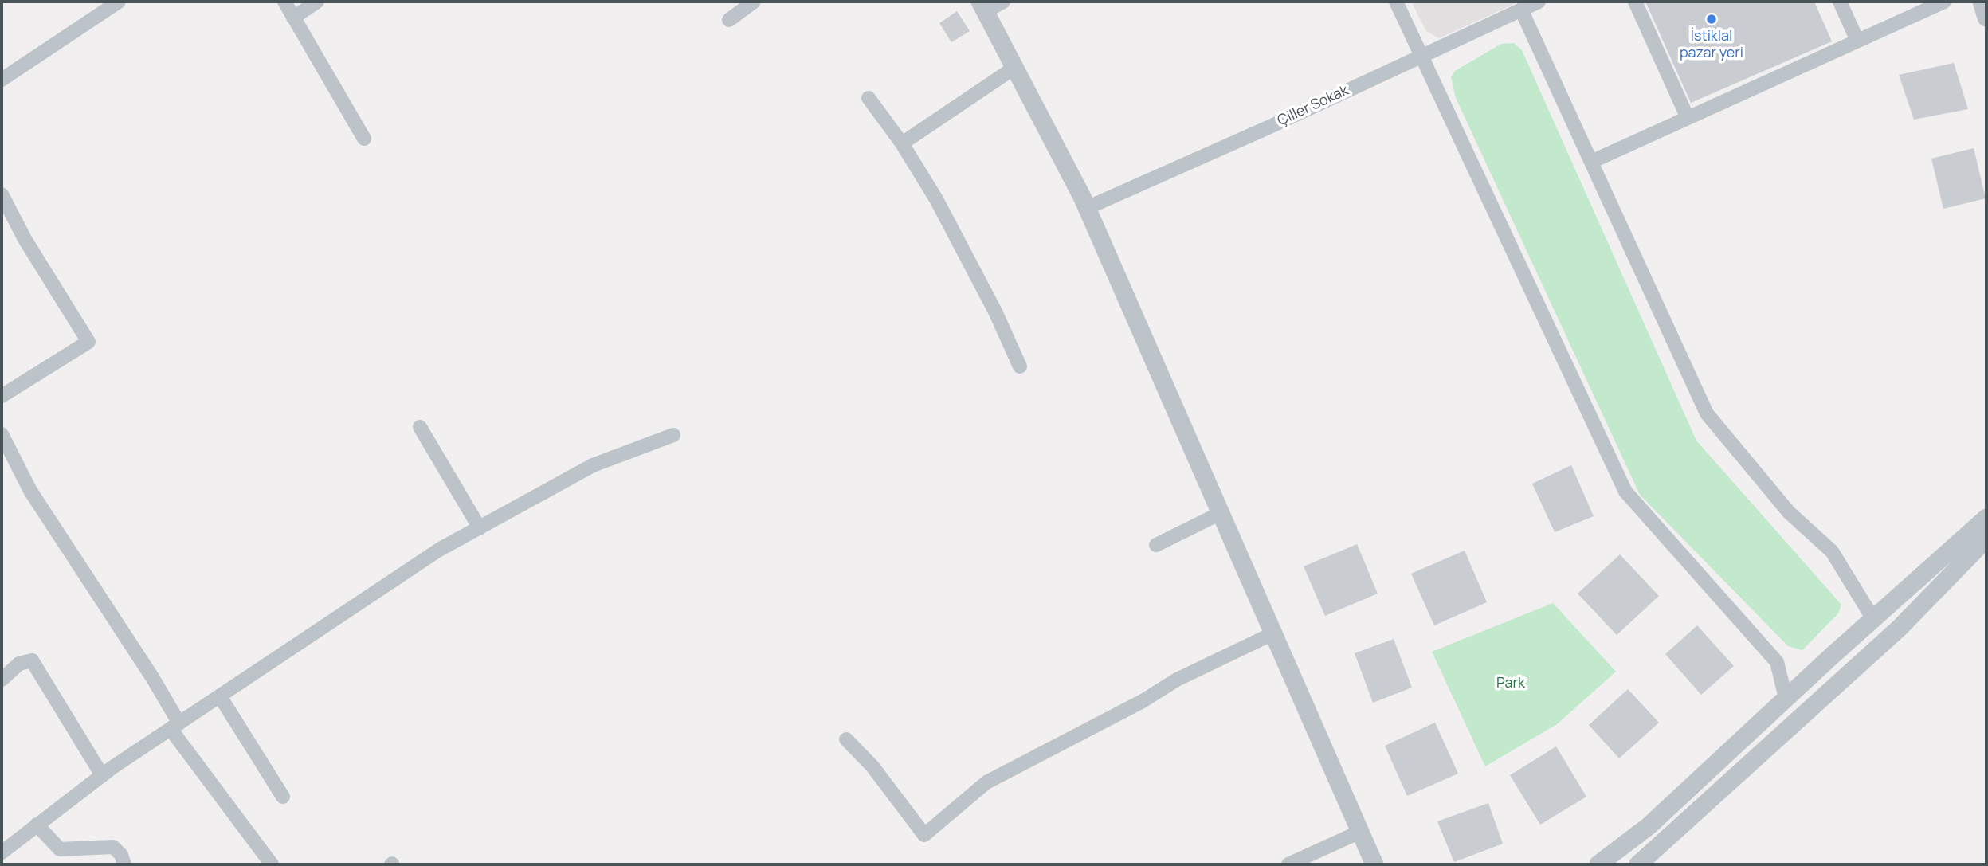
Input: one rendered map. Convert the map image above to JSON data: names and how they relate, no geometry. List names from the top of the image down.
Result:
{
  "streets": {
    "street": ["Çiller Sokak"]
  },
  "parks": ["Park"],
  "places": ["İstiklal pazar yeri"]
}
